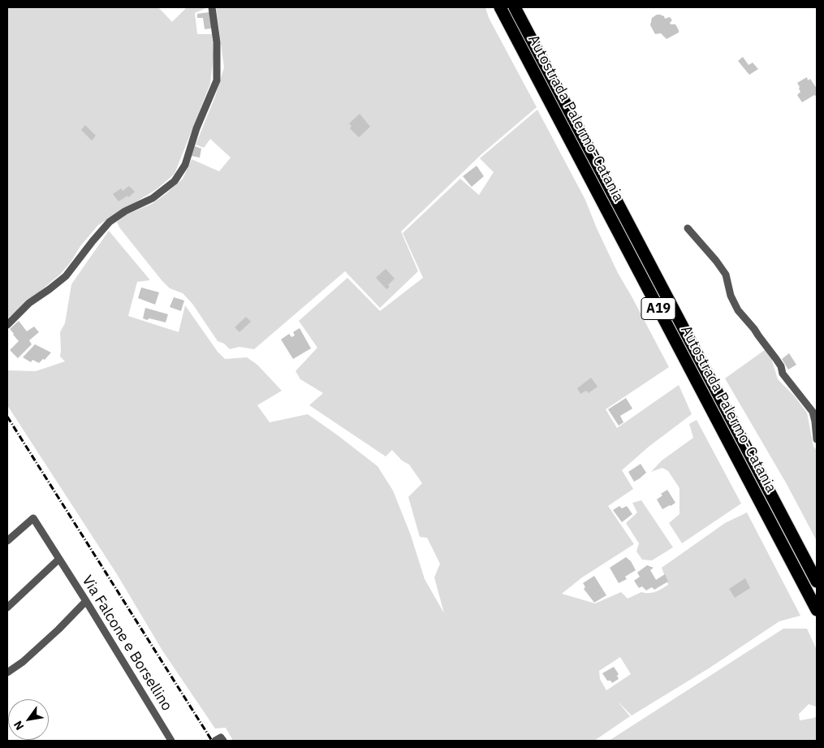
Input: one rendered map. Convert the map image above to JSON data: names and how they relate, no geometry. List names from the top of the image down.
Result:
{
  "streets": {
    "highway": ["Autostrada Palermo-Catania", "A19"],
    "street": ["Via Falcone e Borsellino"]
  },
  "north": "bottom left"
}
